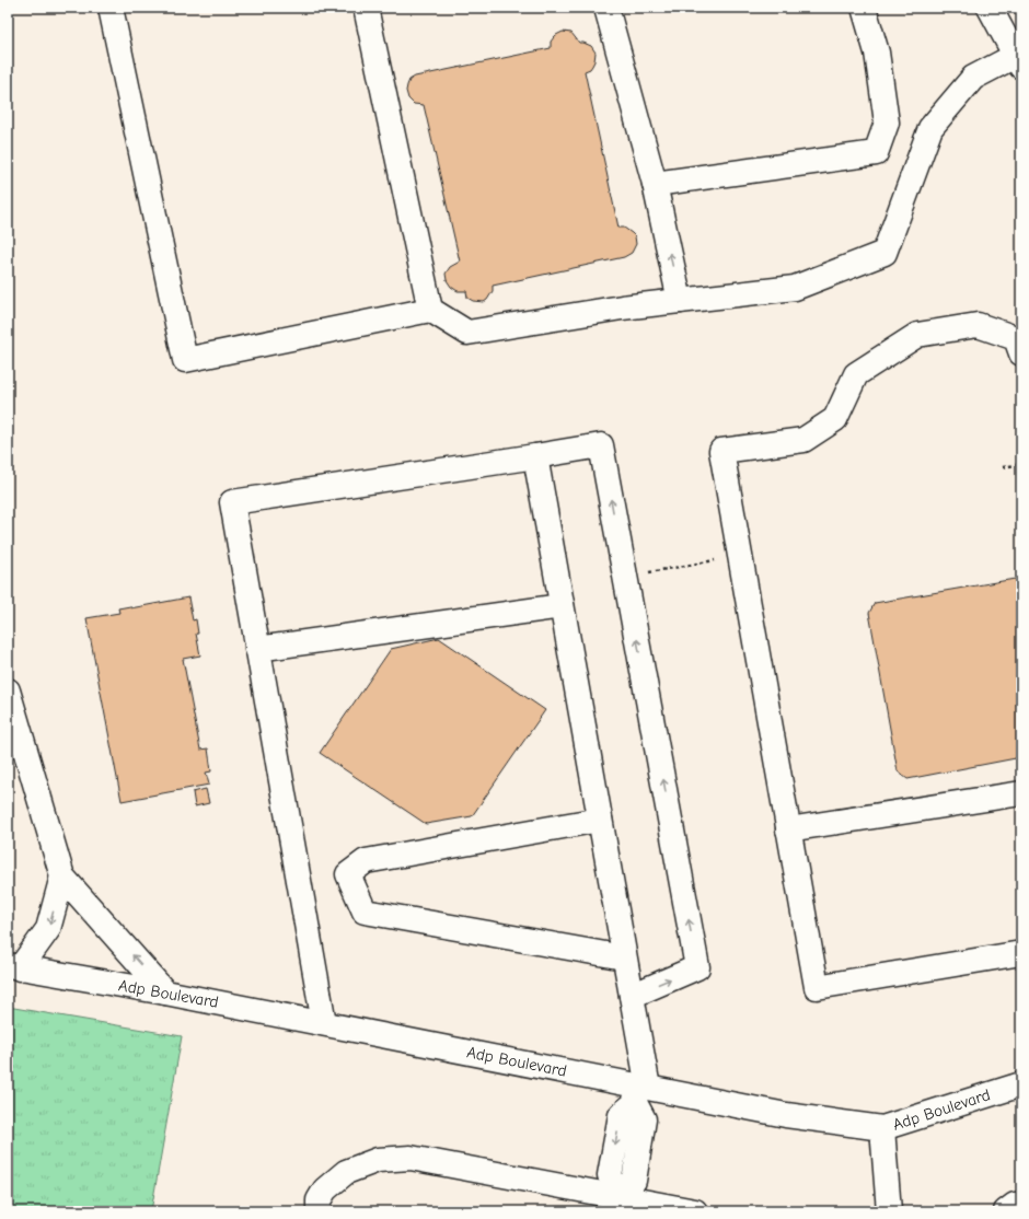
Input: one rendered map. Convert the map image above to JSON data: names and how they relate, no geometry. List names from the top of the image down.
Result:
{
  "streets": {
    "street": ["Adp Boulevard"]
  }
}
